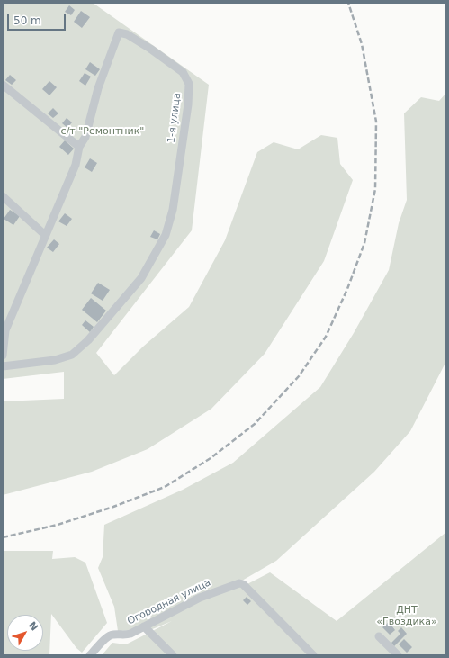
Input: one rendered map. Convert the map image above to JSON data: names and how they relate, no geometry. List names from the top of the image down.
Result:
{
  "streets": {
    "street": ["1-я улица", "Огородная улица"]
  },
  "parks": ["с/т \"Ремонтник\"", "ДНТ «Гвоздика»"],
  "scale_bar": "50 m",
  "north": "top right"
}
